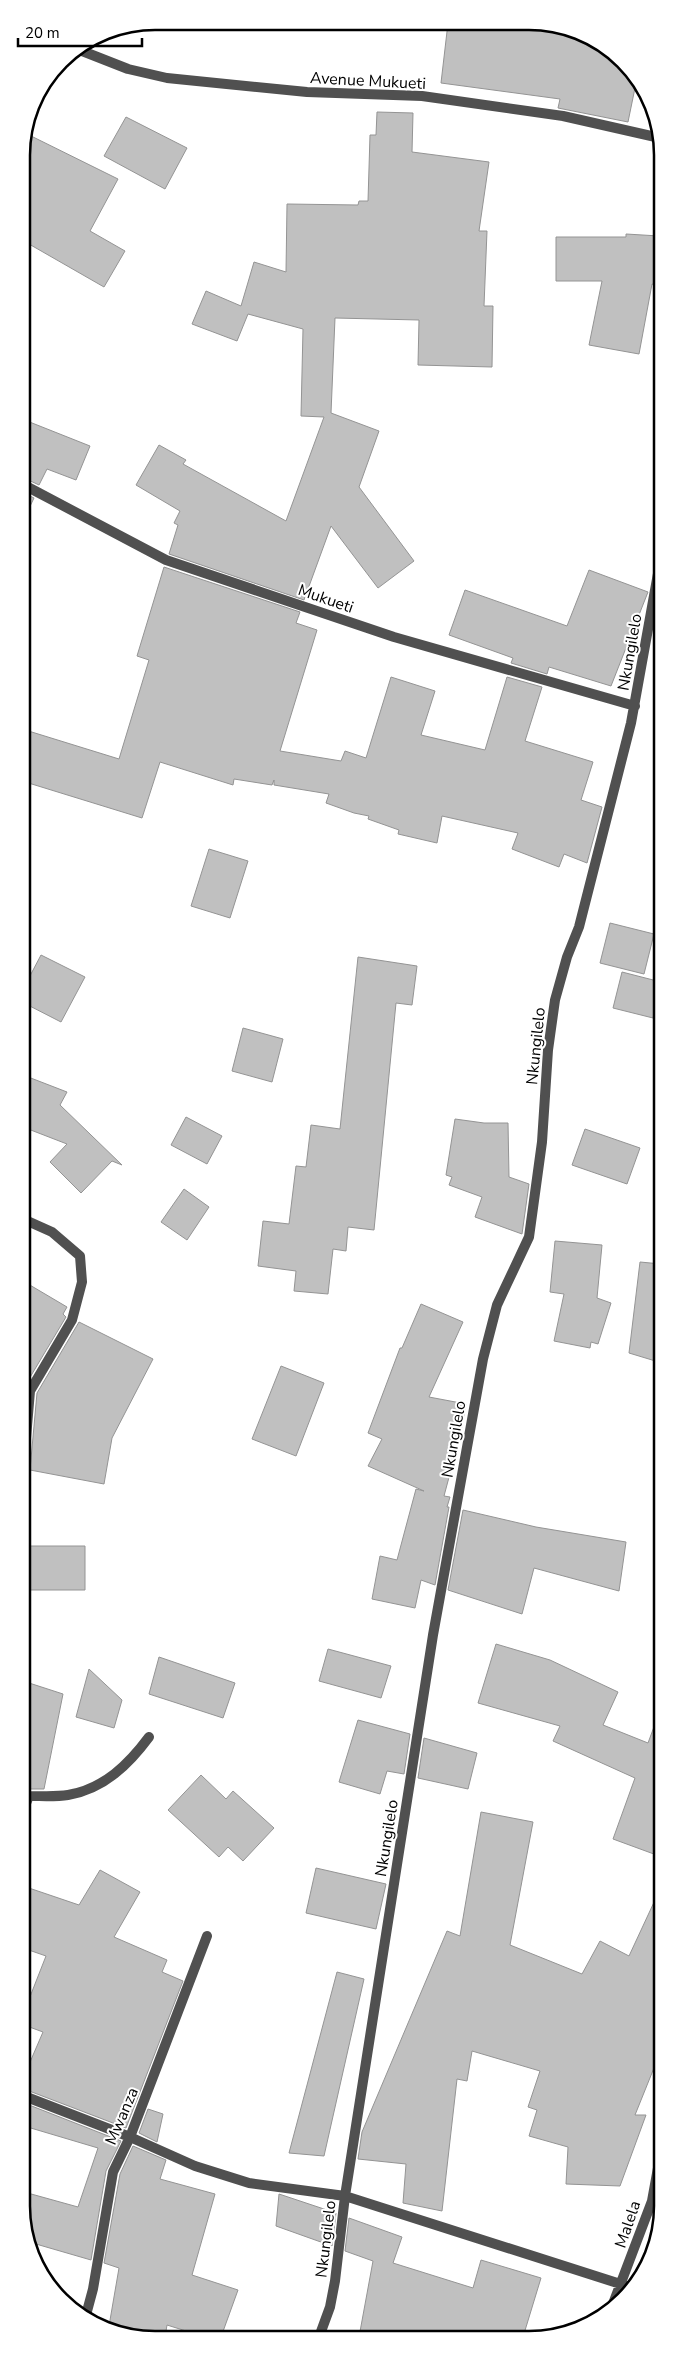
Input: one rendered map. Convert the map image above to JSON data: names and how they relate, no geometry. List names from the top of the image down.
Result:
{
  "streets": {
    "street": [
      "Avenue Mukueti",
      "Mukueti",
      "Nkungilelo",
      "Mwanza",
      "Malela"
    ]
  },
  "crossings": [
    ["Mukueti", "Nkungilelo"]
  ],
  "scale_bar": "20 m"
}
